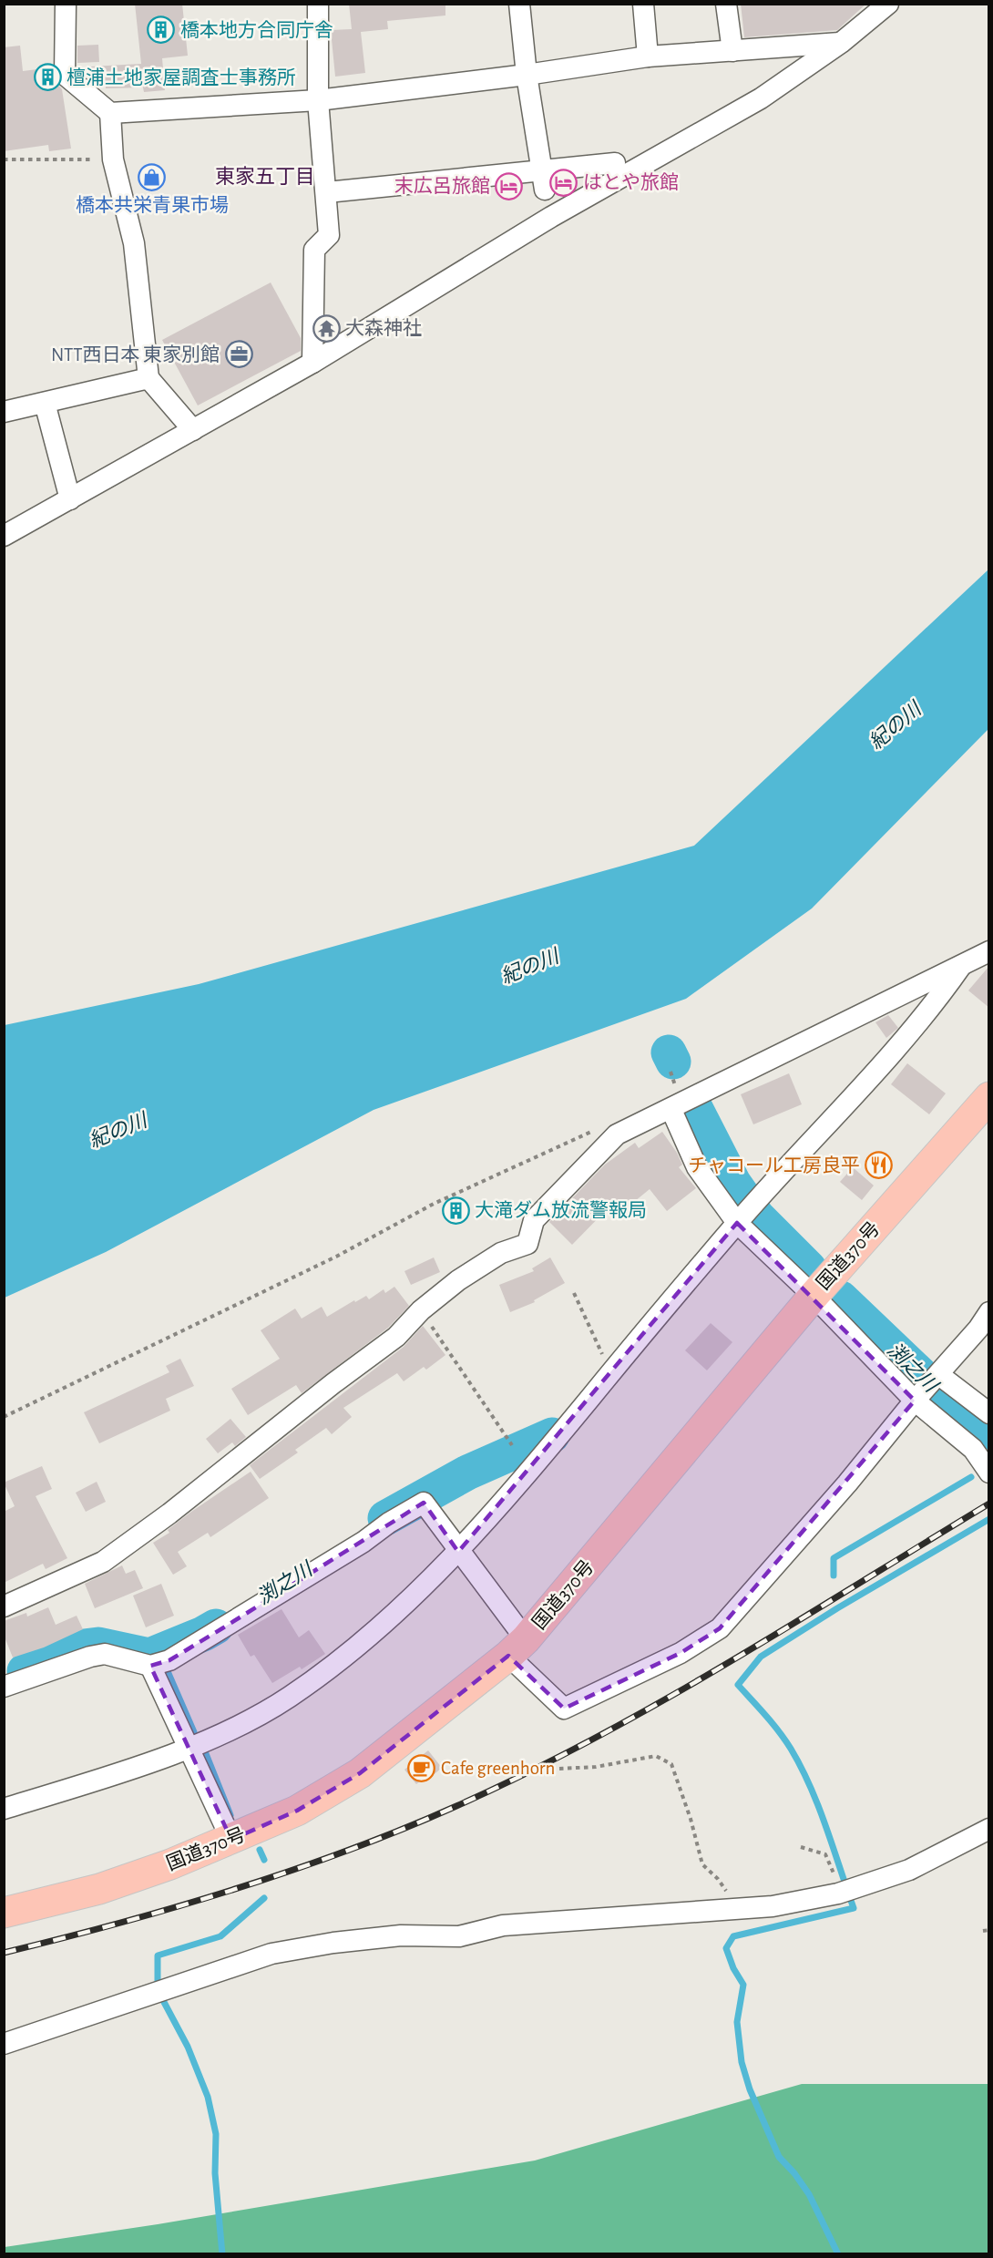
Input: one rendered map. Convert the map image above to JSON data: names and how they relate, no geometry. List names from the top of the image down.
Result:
{
  "streets": {
    "highway": ["国道370号"]
  },
  "districts": ["東家五丁目"],
  "water": ["紀の川", "渕之川"],
  "places": {
    "building": ["橋本地方合同庁舎", "檀浦土地家屋調査士事務所", "大滝ダム放流警報局"],
    "shop": ["橋本共栄青果市場"],
    "hotel": ["はとや旅館", "末広呂旅館"],
    "temple": ["大森神社"],
    "office": ["NTT西日本 東家別館"],
    "restaurant": ["チャコール工房良平"],
    "cafe": ["Cafe greenhorn"]
  }
}
